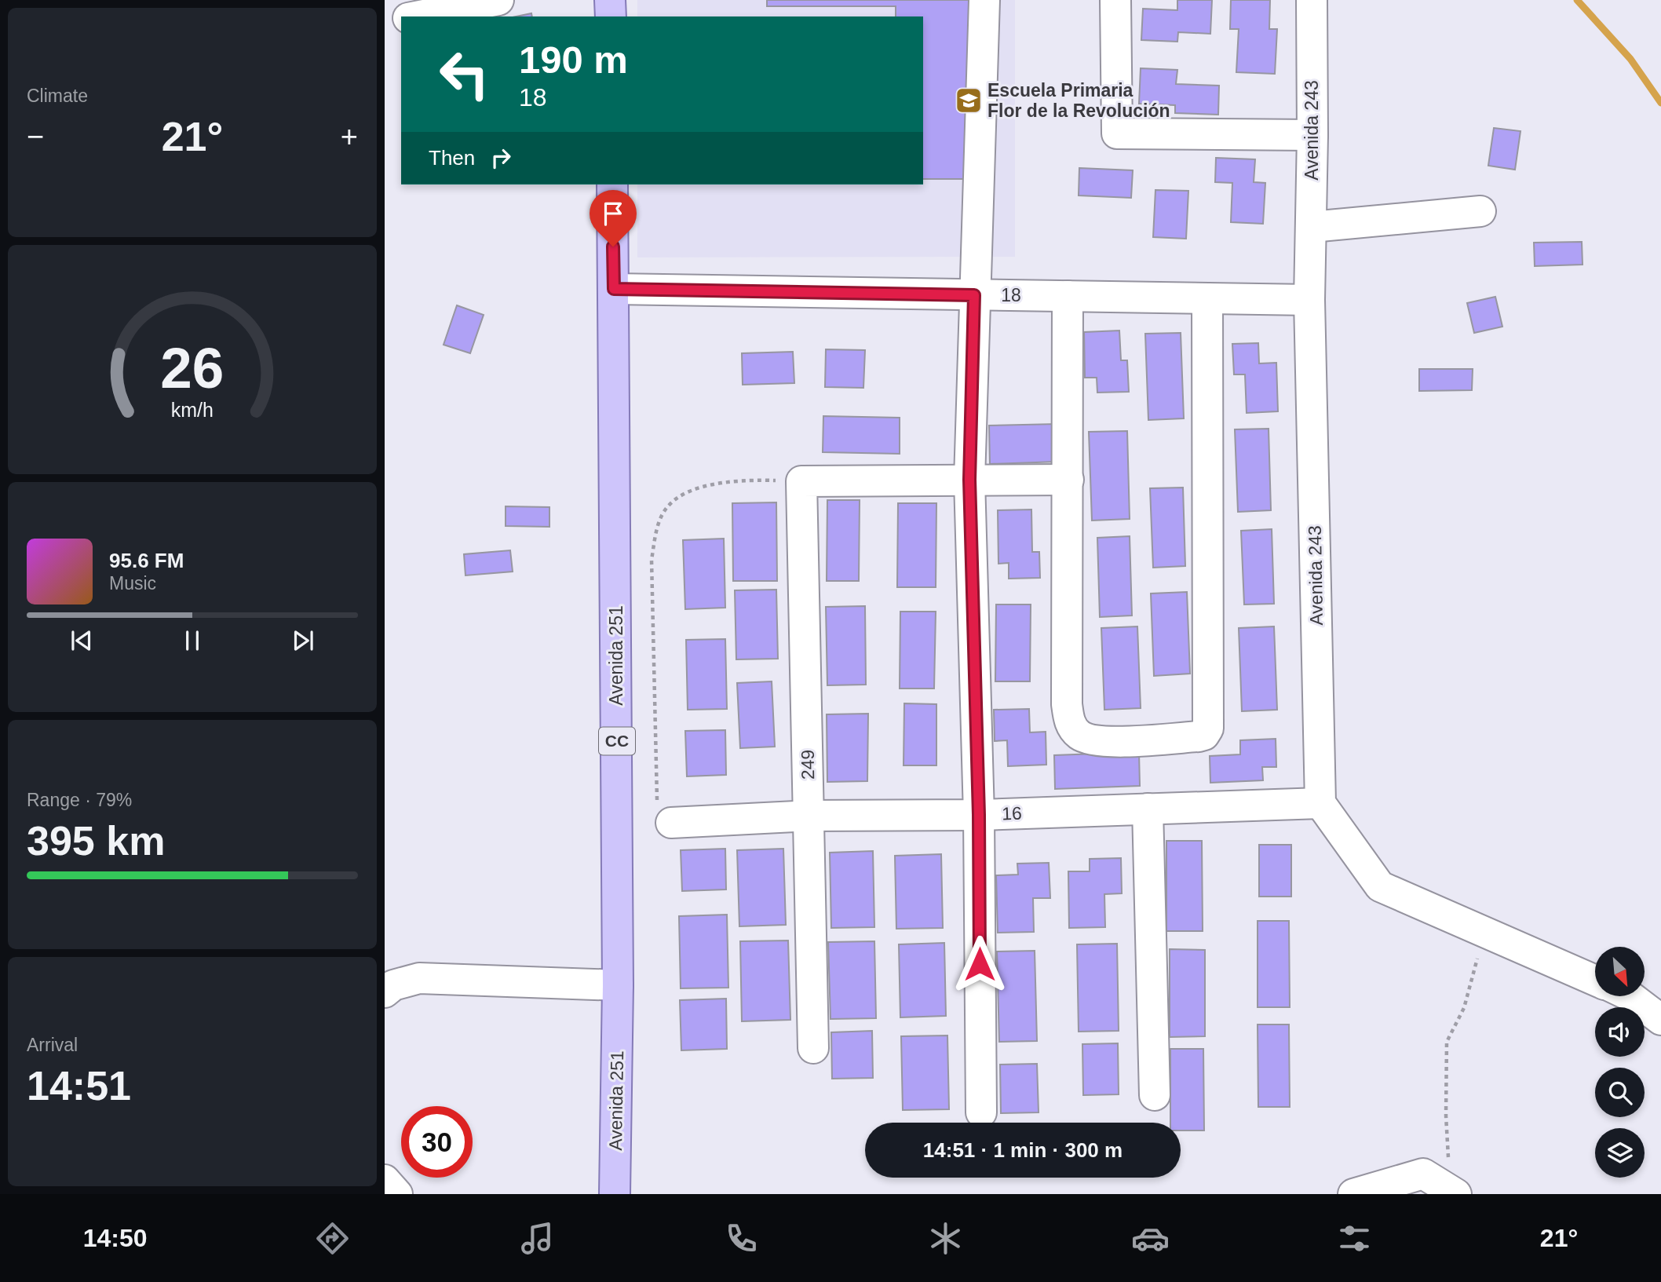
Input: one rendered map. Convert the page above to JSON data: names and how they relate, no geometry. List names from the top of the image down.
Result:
{
  "streets": {
    "main road": ["Avenida 251", "CC"],
    "street": [
      "Avenida 243",
      "18",
      "249",
      "16"
    ]
  },
  "crossings": [
    ["Avenida 243", "18"],
    ["Avenida 243", "16"],
    ["18", "Avenida 251"],
    ["249", "16"]
  ],
  "places": {
    "school or university": ["Escuela Primaria Flor de la Revolución"]
  },
  "north": "bottom right",
  "page": {
    "tile": [
      "Climate",
      ["Range · 79%", "395 km"],
      ["Arrival", "14:51"]
    ],
    "turn": ["190 m", "18"],
    "heat": ["−", "21°", "+"],
    "then": "Then",
    "song": ["95.6 FM", "Music"],
    "limit": "30",
    "trip": "14:51 · 1 min · 300 m",
    "tabs": ["14:50", "21°"],
    "gauge": ["26", "km/h"]
  }
}
